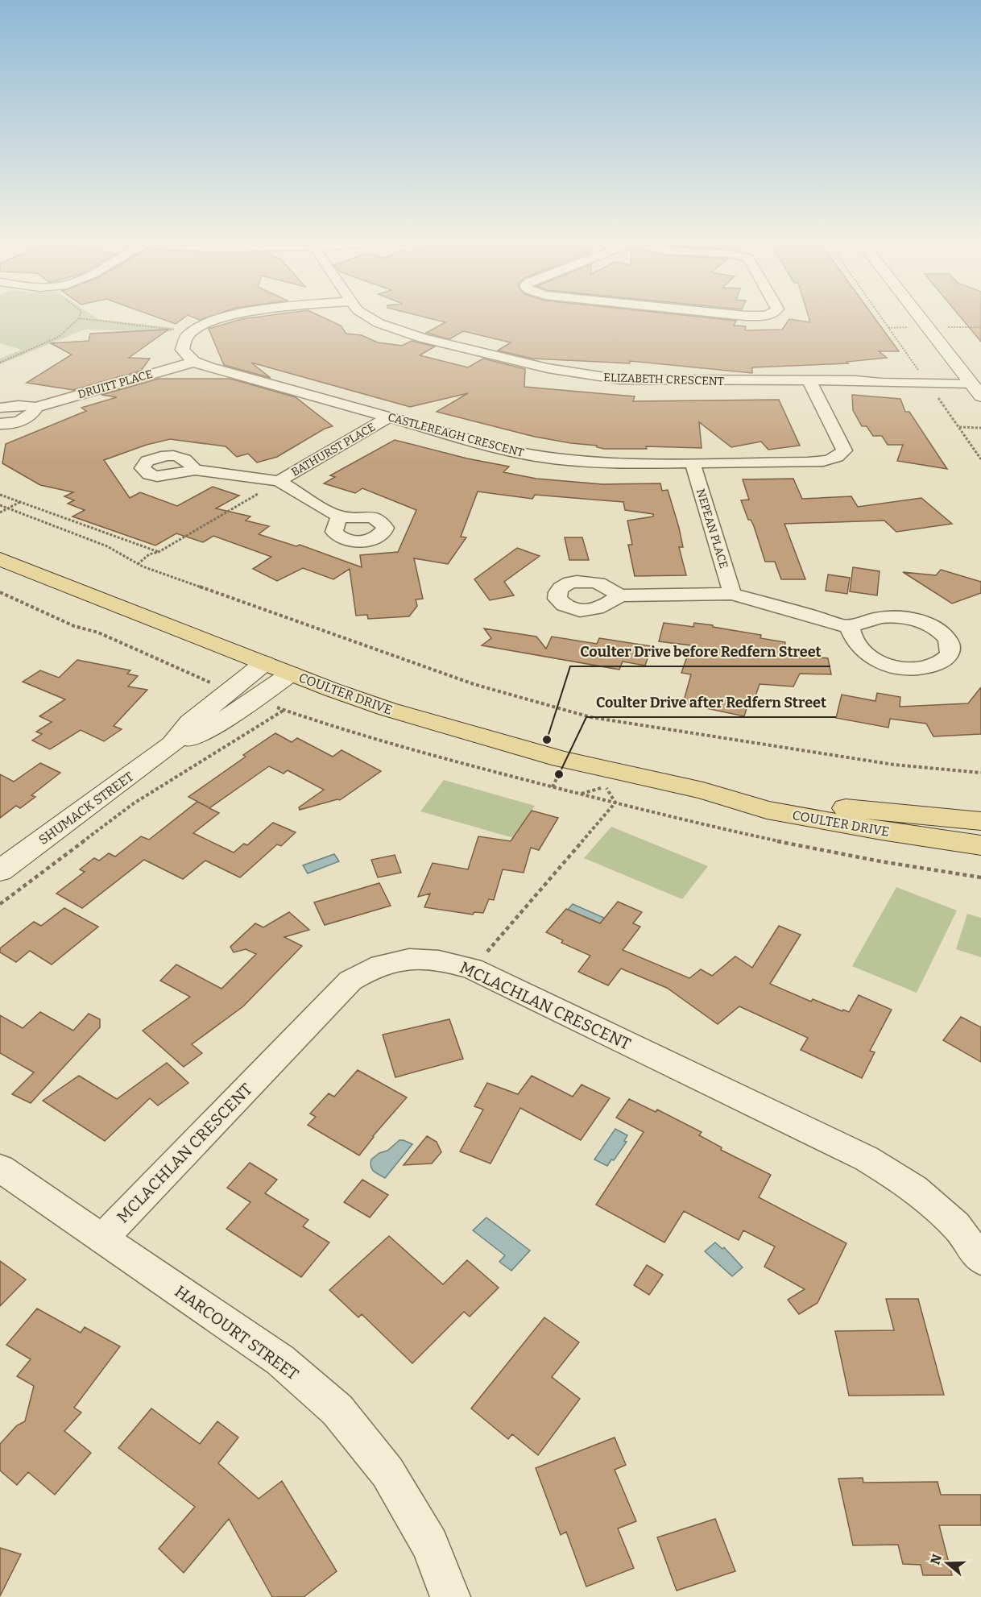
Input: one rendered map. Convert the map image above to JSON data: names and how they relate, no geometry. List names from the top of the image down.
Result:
{
  "streets": {
    "main road": ["COULTER DRIVE", "SHUMACK STREET"],
    "street": [
      "ELIZABETH CRESCENT",
      "DRUITT PLACE",
      "CASTLEREAGH CRESCENT",
      "BATHURST PLACE",
      "NEPEAN PLACE",
      "MCLACHLAN CRESCENT",
      "HARCOURT STREET"
    ]
  },
  "crossings": [
    ["ELIZABETH CRESCENT", "CASTLEREAGH CRESCENT"],
    ["DRUITT PLACE", "CASTLEREAGH CRESCENT"],
    ["CASTLEREAGH CRESCENT", "BATHURST PLACE"],
    ["CASTLEREAGH CRESCENT", "NEPEAN PLACE"],
    ["COULTER DRIVE", "SHUMACK STREET"],
    ["MCLACHLAN CRESCENT", "HARCOURT STREET"]
  ],
  "places": ["Coulter Drive before Redfern Street", "Coulter Drive after Redfern Street"],
  "north": "left"
}
